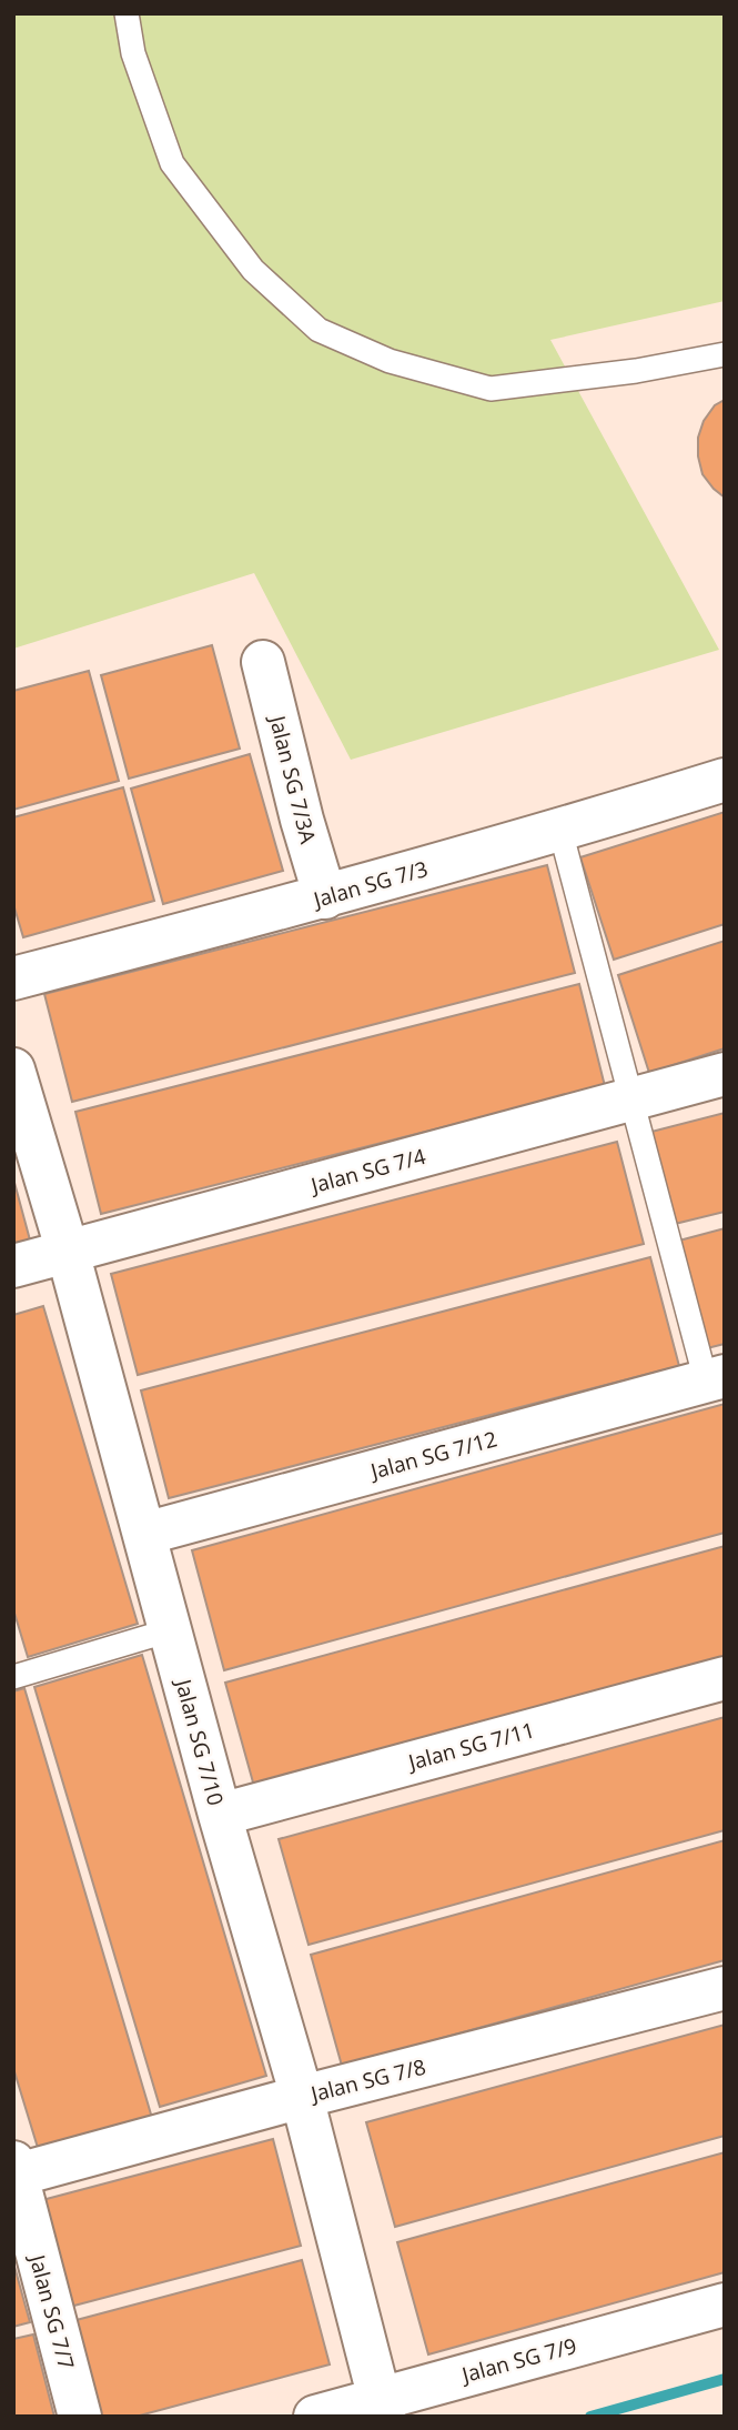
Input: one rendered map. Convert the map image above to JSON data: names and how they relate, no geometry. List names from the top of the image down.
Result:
{
  "streets": {
    "street": [
      "Jalan SG 7/3A",
      "Jalan SG 7/3",
      "Jalan SG 7/4",
      "Jalan SG 7/12",
      "Jalan SG 7/10",
      "Jalan SG 7/11",
      "Jalan SG 7/8",
      "Jalan SG 7/7",
      "Jalan SG 7/9"
    ]
  },
  "crossings": [
    ["Jalan SG 7/3A", "Jalan SG 7/3"],
    ["Jalan SG 7/4", "Jalan SG 7/10"],
    ["Jalan SG 7/12", "Jalan SG 7/10"],
    ["Jalan SG 7/10", "Jalan SG 7/11"],
    ["Jalan SG 7/10", "Jalan SG 7/8"],
    ["Jalan SG 7/10", "Jalan SG 7/9"],
    ["Jalan SG 7/8", "Jalan SG 7/7"]
  ]
}
